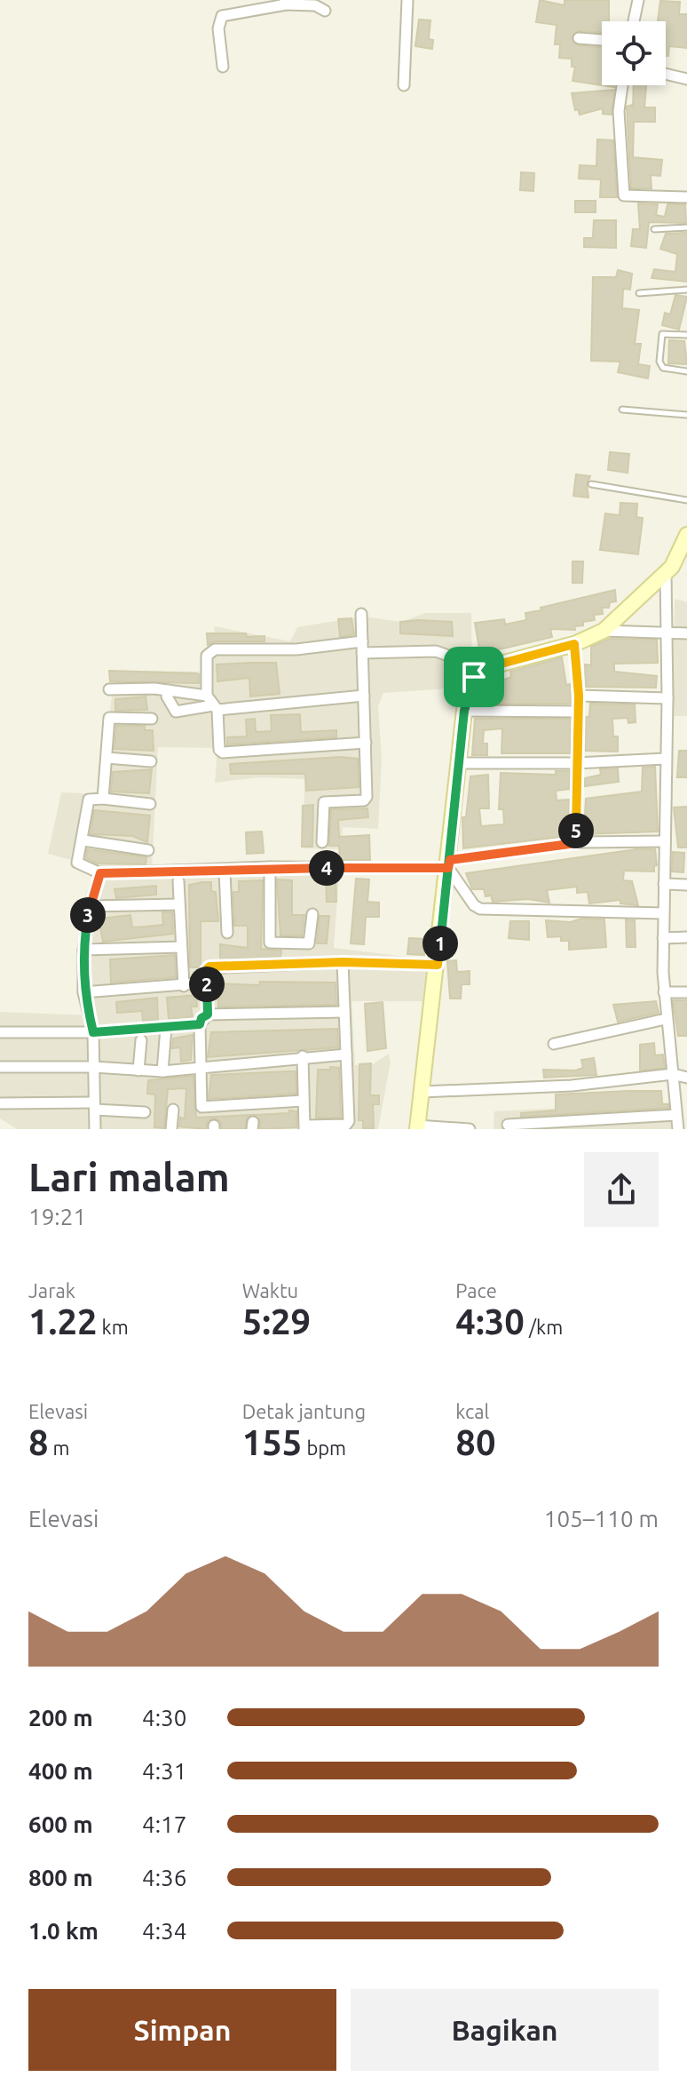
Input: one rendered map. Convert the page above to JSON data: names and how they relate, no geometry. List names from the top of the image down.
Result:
{
  "page": {
    "pins": [
      "5",
      "4",
      "3",
      "1",
      "2"
    ],
    "heading": ["Lari malam", "19:21"],
    "stats": [
      ["Jarak", "1.22 km"],
      ["Waktu", "5:29"],
      ["Pace", "4:30 /km"],
      ["Elevasi", "8 m"],
      ["Detak jantung", "155 bpm"],
      ["kcal", "80"]
    ],
    "chart": ["Elevasi", "105–110 m"],
    "list": [
      {
        "name": "200 m",
        "note": "4:30"
      },
      {
        "name": "400 m",
        "note": "4:31"
      },
      {
        "name": "600 m",
        "note": "4:17"
      },
      {
        "name": "800 m",
        "note": "4:36"
      },
      {
        "name": "1.0 km",
        "note": "4:34"
      }
    ],
    "buttons": ["Simpan", "Bagikan"]
  }
}
